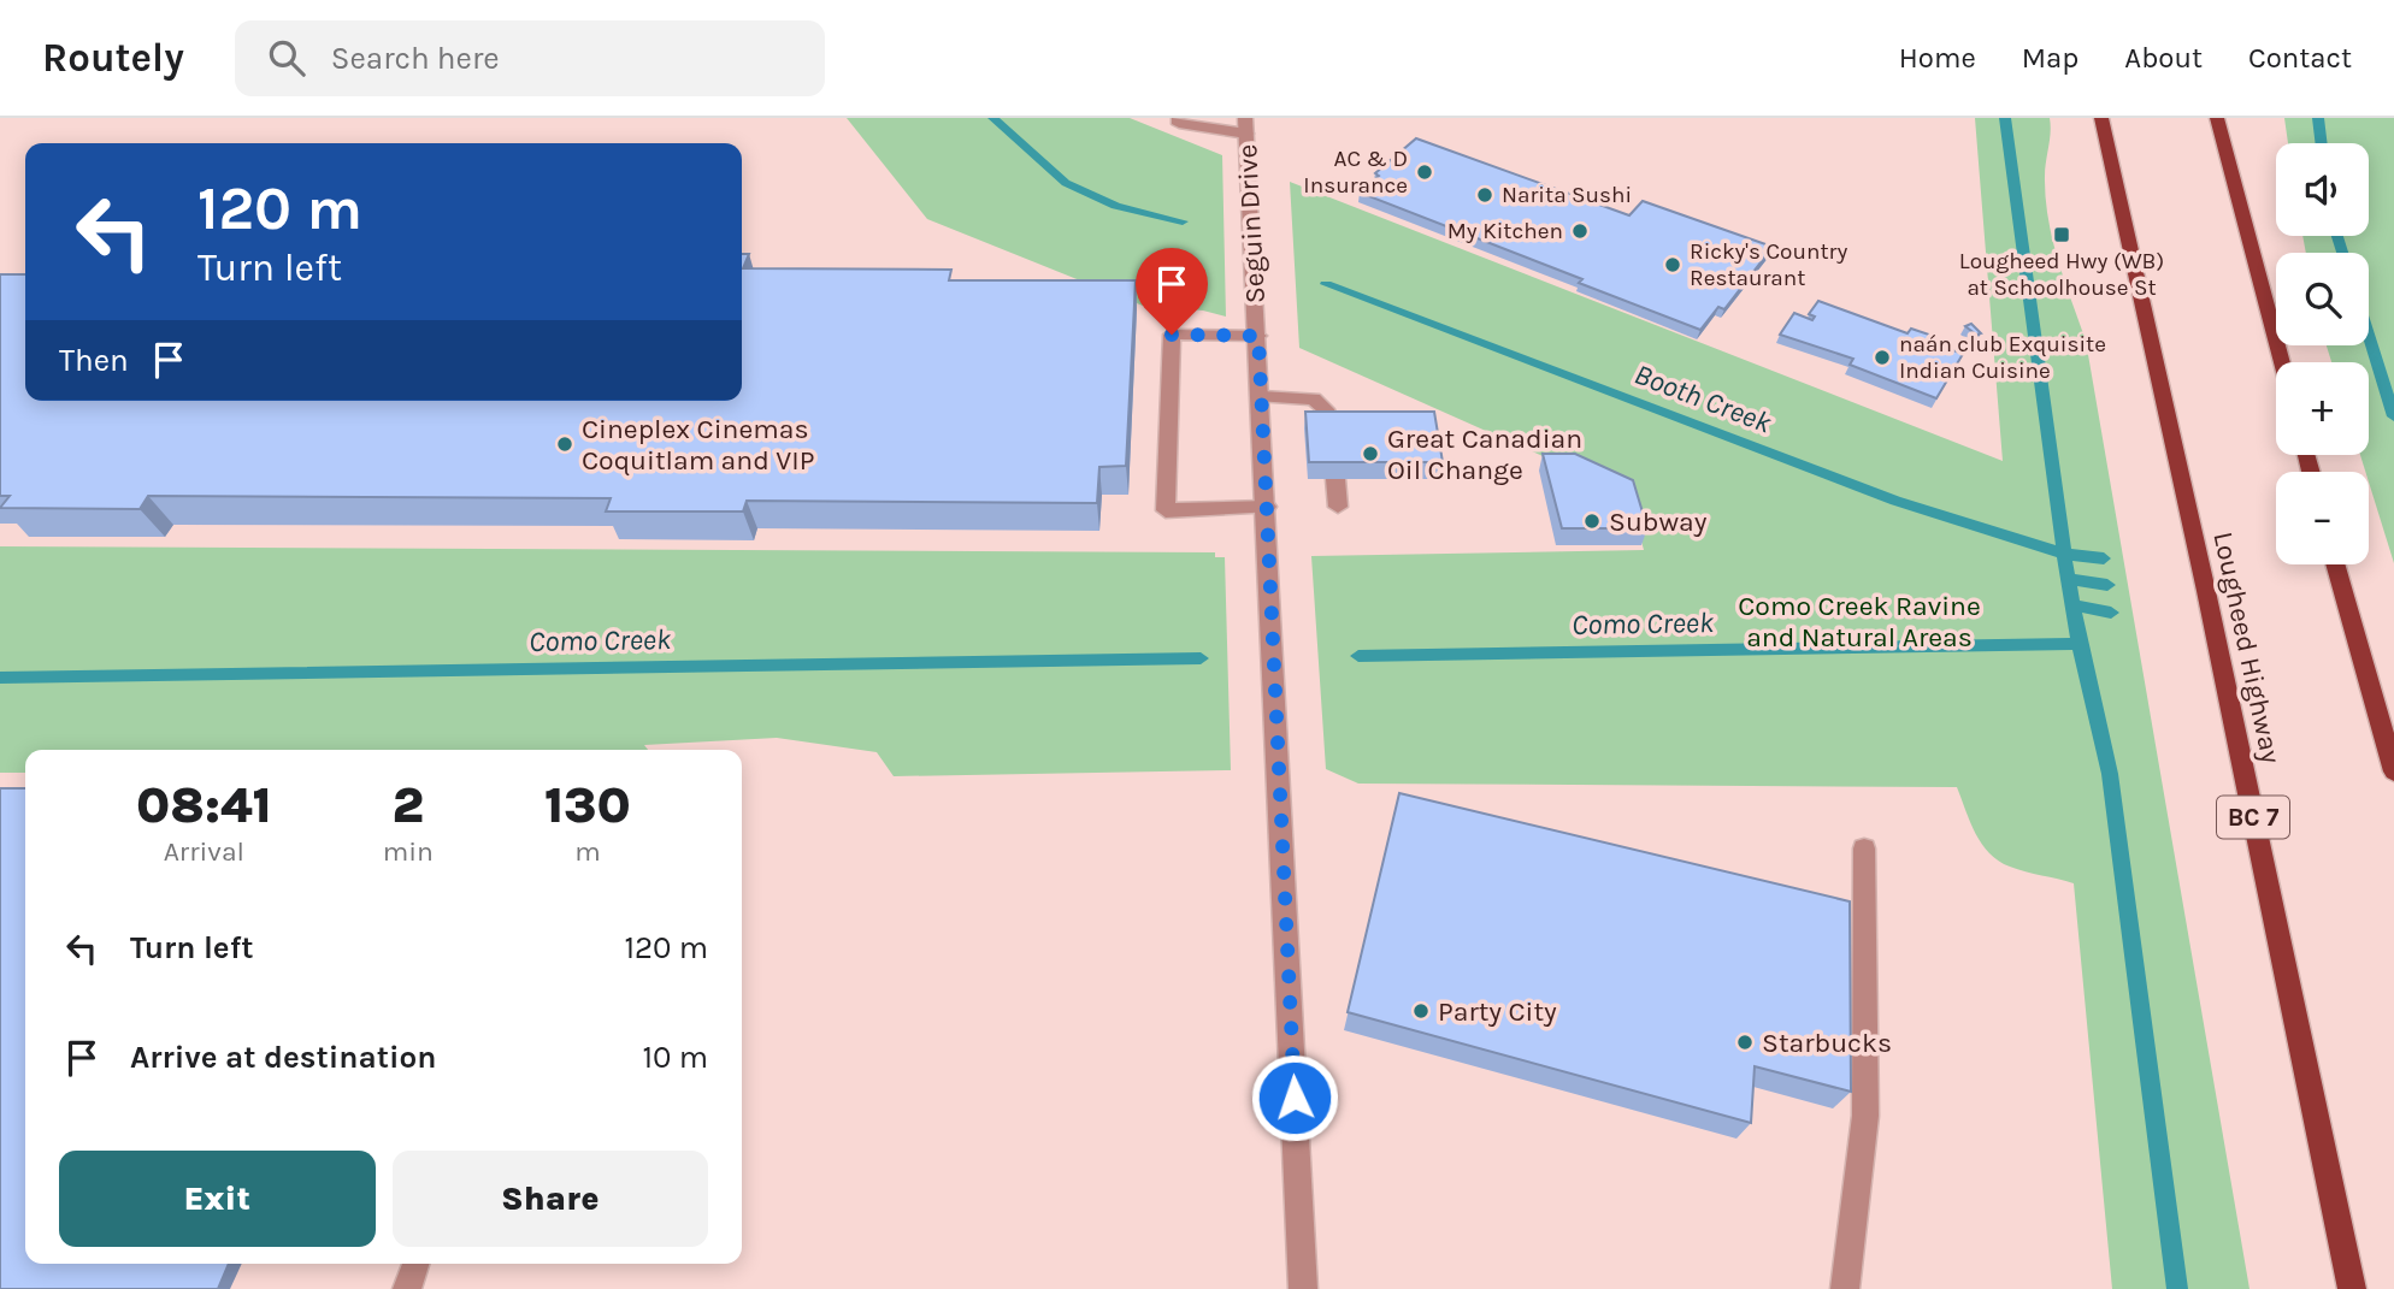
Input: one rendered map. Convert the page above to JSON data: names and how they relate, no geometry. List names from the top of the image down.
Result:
{
  "streets": {
    "main road": ["Lougheed Highway", "BC 7"],
    "street": ["Seguin Drive"]
  },
  "water": ["Booth Creek", "Como Creek"],
  "parks": ["Como Creek Ravine and Natural Areas"],
  "places": {
    "other": [
      "AC & D Insurance",
      "Narita Sushi",
      "My Kitchen",
      "Ricky's Country Restaurant",
      "naán club Exquisite Indian Cuisine",
      "Cineplex Cinemas Coquitlam and VIP",
      "Great Canadian Oil Change",
      "Subway",
      "Party City",
      "Starbucks"
    ],
    "transit": ["Lougheed Hwy (WB) at Schoolhouse St"]
  },
  "page": {
    "header": "Routely",
    "search": "Search here",
    "nav": [
      "Home",
      "Map",
      "About",
      "Contact"
    ],
    "map_buttons": ["+", "−"],
    "turn": ["120 m", "Turn left"],
    "then": "Then",
    "eta": [
      "08:41",
      "Arrival",
      "2",
      "min",
      "130",
      "m"
    ],
    "list": [
      {
        "name": "Turn left",
        "value": "120 m"
      },
      {
        "name": "Arrive at destination",
        "value": "10 m"
      }
    ],
    "buttons": ["Exit", "Share"]
  }
}
